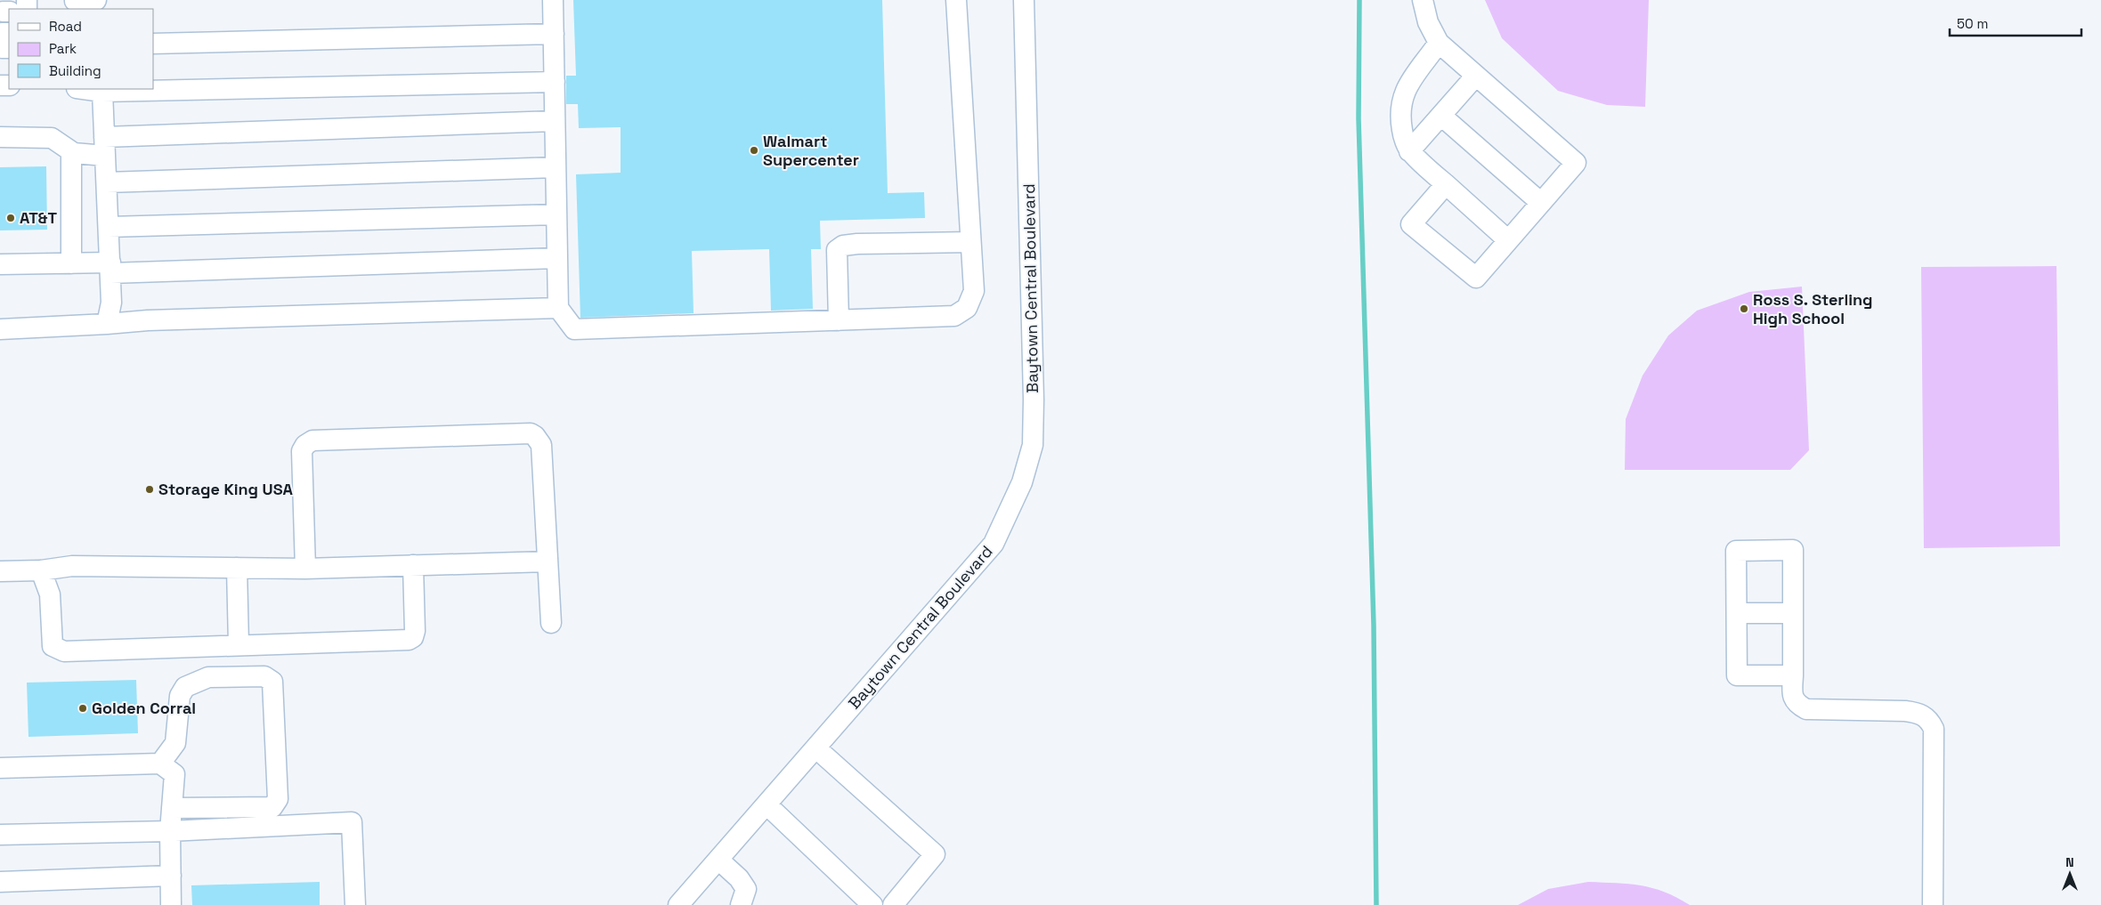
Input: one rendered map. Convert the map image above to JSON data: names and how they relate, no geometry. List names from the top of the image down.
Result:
{
  "streets": {
    "street": ["Baytown Central Boulevard"]
  },
  "places": [
    "Walmart Supercenter",
    "AT&T",
    "Ross S. Sterling High School",
    "Storage King USA",
    "Golden Corral"
  ],
  "legend": ["Road", "Park", "Building"],
  "scale_bar": "50 m",
  "north": "top"
}
